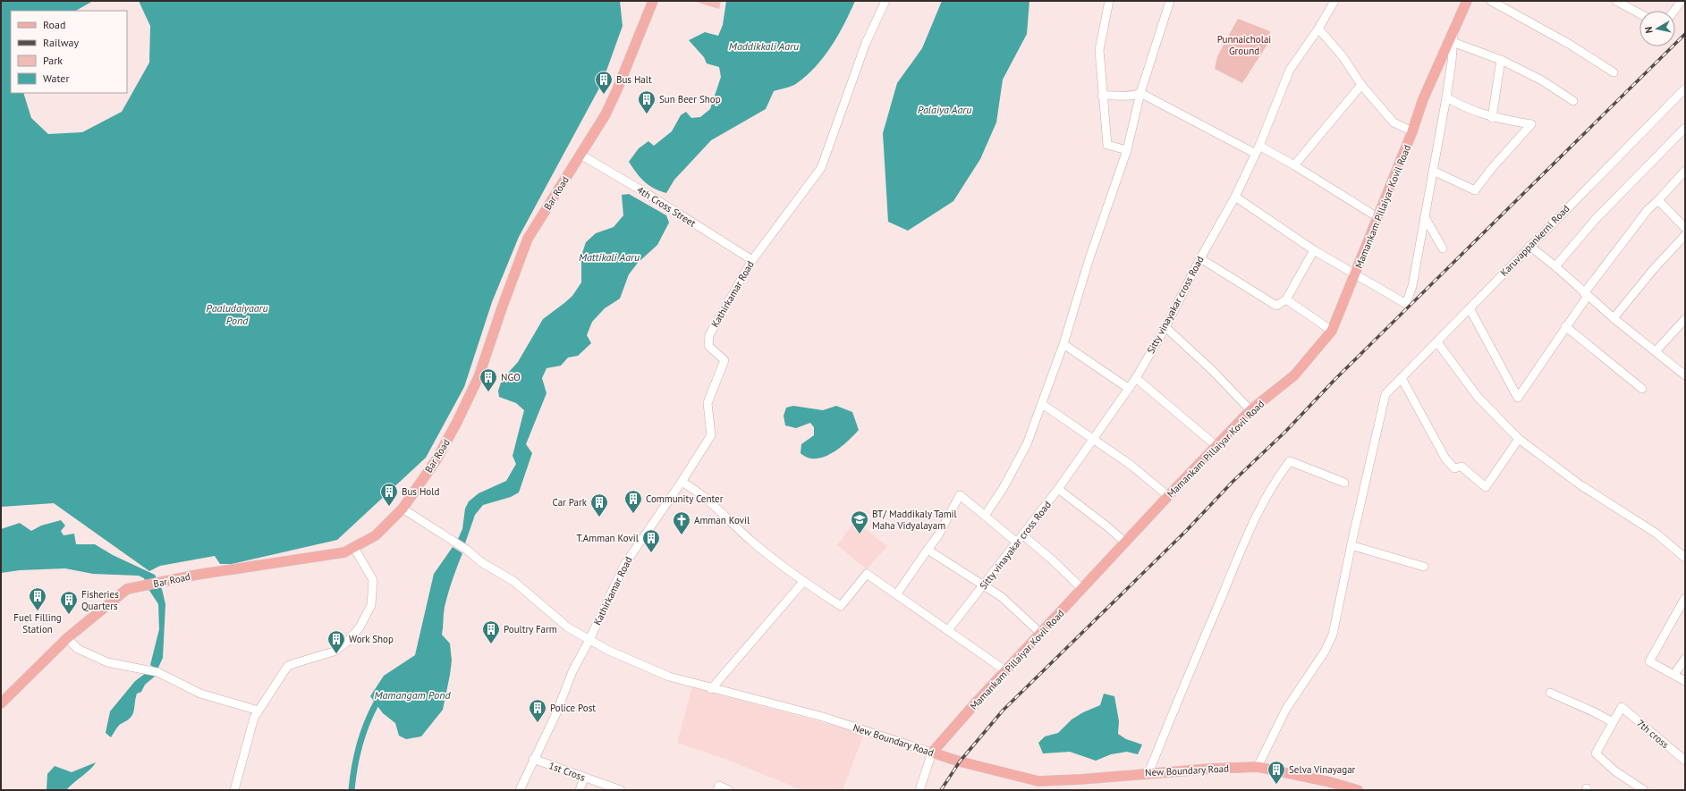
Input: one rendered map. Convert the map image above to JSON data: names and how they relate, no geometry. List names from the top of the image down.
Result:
{
  "streets": {
    "main road": ["Bar Road", "Mamankam Pillaiyar Kovil Road", "New Boundary Road"],
    "street": [
      "4th Cross Street",
      "Karuvappankerni Road",
      "Kathirkamar Road",
      "Sitty vinayakar cross Road",
      "7th cross",
      "1st Cross"
    ]
  },
  "crossings": [
    ["Bar Road", "4th Cross Street"],
    ["Bar Road", "New Boundary Road"],
    ["4th Cross Street", "Kathirkamar Road"],
    ["Mamankam Pillaiyar Kovil Road", "New Boundary Road"],
    ["Kathirkamar Road", "New Boundary Road"],
    ["Kathirkamar Road", "1st Cross"]
  ],
  "water": [
    "Maddikkali Aaru",
    "Palaiya Aaru",
    "Mattikali Aaru",
    "Paaludaiyaaru Pond",
    "Mamangam Pond"
  ],
  "parks": ["Punnaicholai Ground"],
  "places": {
    "building": [
      "Bus Halt",
      "Sun Beer Shop",
      "NGO",
      "Bus Hold",
      "Community Center",
      "Car Park",
      "T.Amman Kovil",
      "Fuel Filling Station",
      "Fisheries Quarters",
      "Poultry Farm",
      "Work Shop",
      "Police Post",
      "Selva Vinayagar"
    ],
    "school or university": ["BT/ Maddikaly Tamil Maha Vidyalayam"],
    "church": ["Amman Kovil"]
  },
  "legend": [
    "Road",
    "Railway",
    "Park",
    "Water"
  ],
  "north": "left"
}
